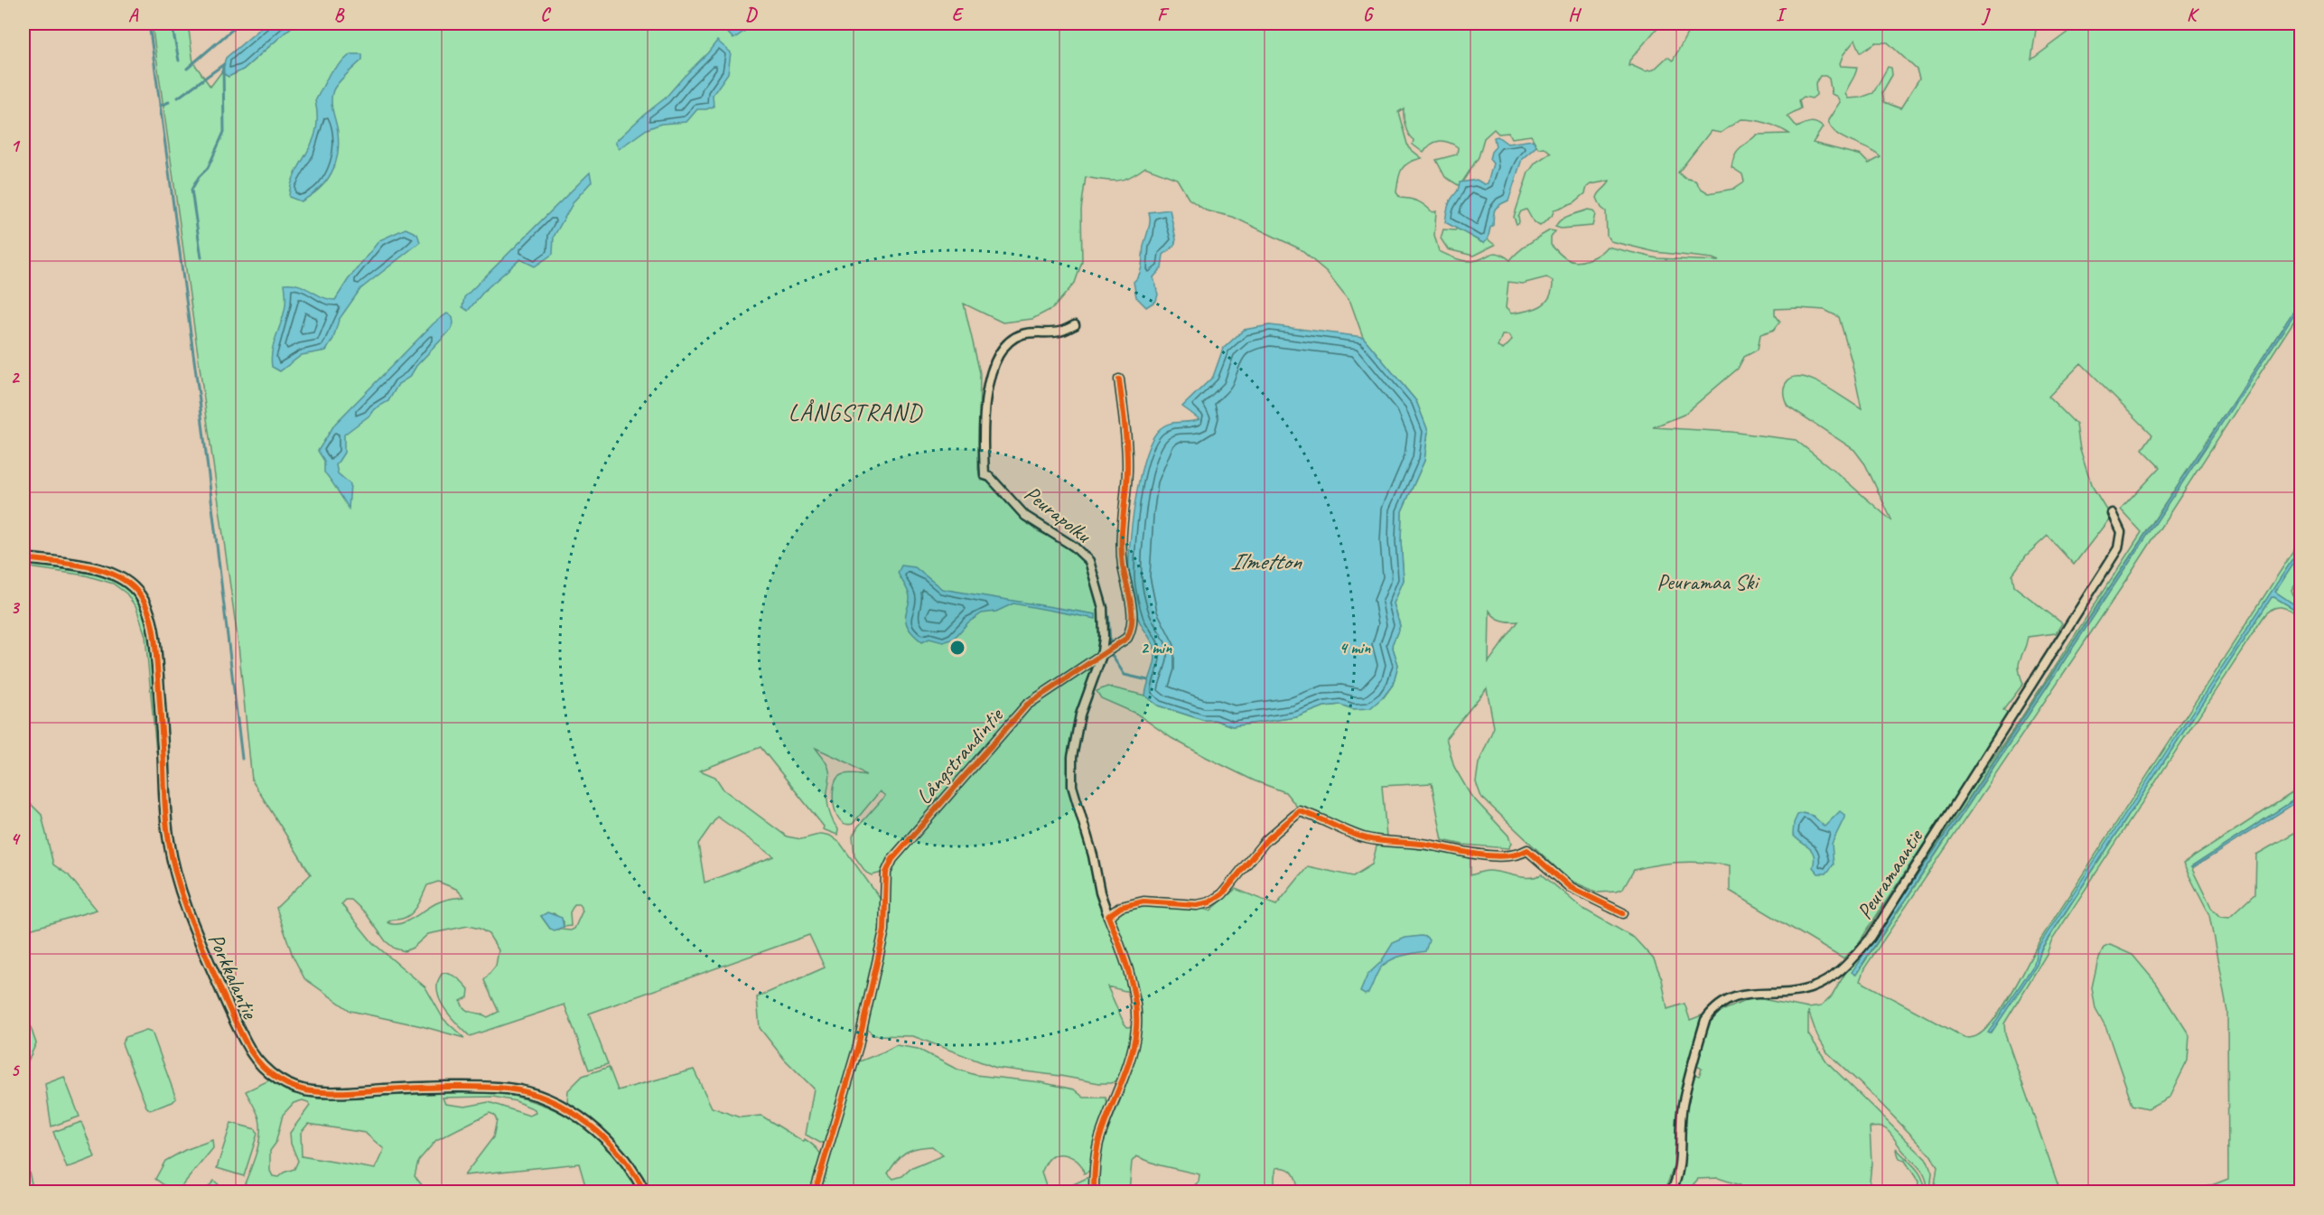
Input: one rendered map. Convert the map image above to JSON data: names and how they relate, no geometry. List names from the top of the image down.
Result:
{
  "streets": {
    "street": [
      "Peurapolku",
      "Långstrandintie",
      "Peuramaantie",
      "Porkkalantie"
    ]
  },
  "crossings": [
    ["Peurapolku", "Långstrandintie"]
  ],
  "districts": ["LÅNGSTRAND"],
  "water": ["Ilmetton"],
  "parks": ["Peuramaa Ski"],
  "grid": {
    "columns": [
      "A",
      "B",
      "C",
      "D",
      "E",
      "F",
      "G",
      "H",
      "I",
      "J",
      "K"
    ],
    "rows": [
      "1",
      "2",
      "3",
      "4",
      "5"
    ]
  },
  "rings": ["2 min", "4 min"]
}
